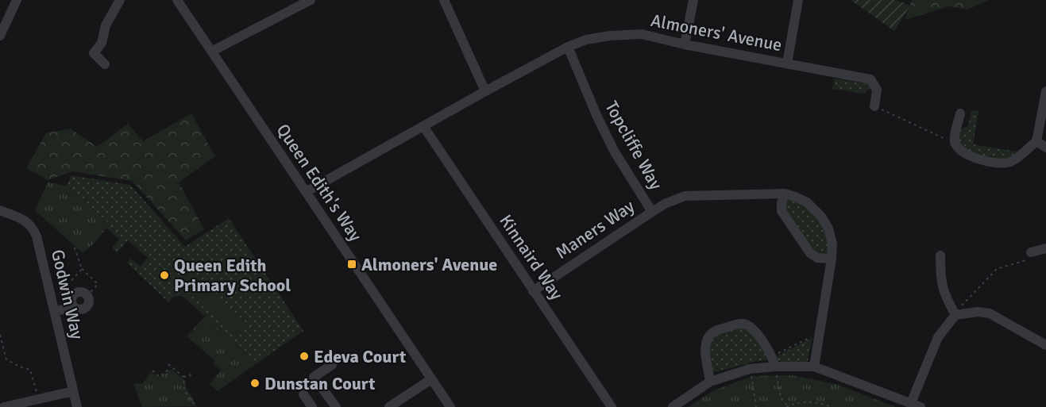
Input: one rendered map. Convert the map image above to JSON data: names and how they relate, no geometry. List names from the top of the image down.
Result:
{
  "streets": {
    "street": [
      "Almoners' Avenue",
      "Topcliffe Way",
      "Queen Edith's Way",
      "Maners Way",
      "Kinnaird Way",
      "Godwin Way"
    ]
  },
  "crossings": [
    ["Almoners' Avenue", "Topcliffe Way"],
    ["Almoners' Avenue", "Queen Edith's Way"],
    ["Almoners' Avenue", "Kinnaird Way"],
    ["Topcliffe Way", "Maners Way"],
    ["Maners Way", "Kinnaird Way"]
  ],
  "places": {
    "transit": ["Almoners' Avenue"],
    "other": ["Queen Edith Primary School", "Edeva Court", "Dunstan Court"]
  }
}
